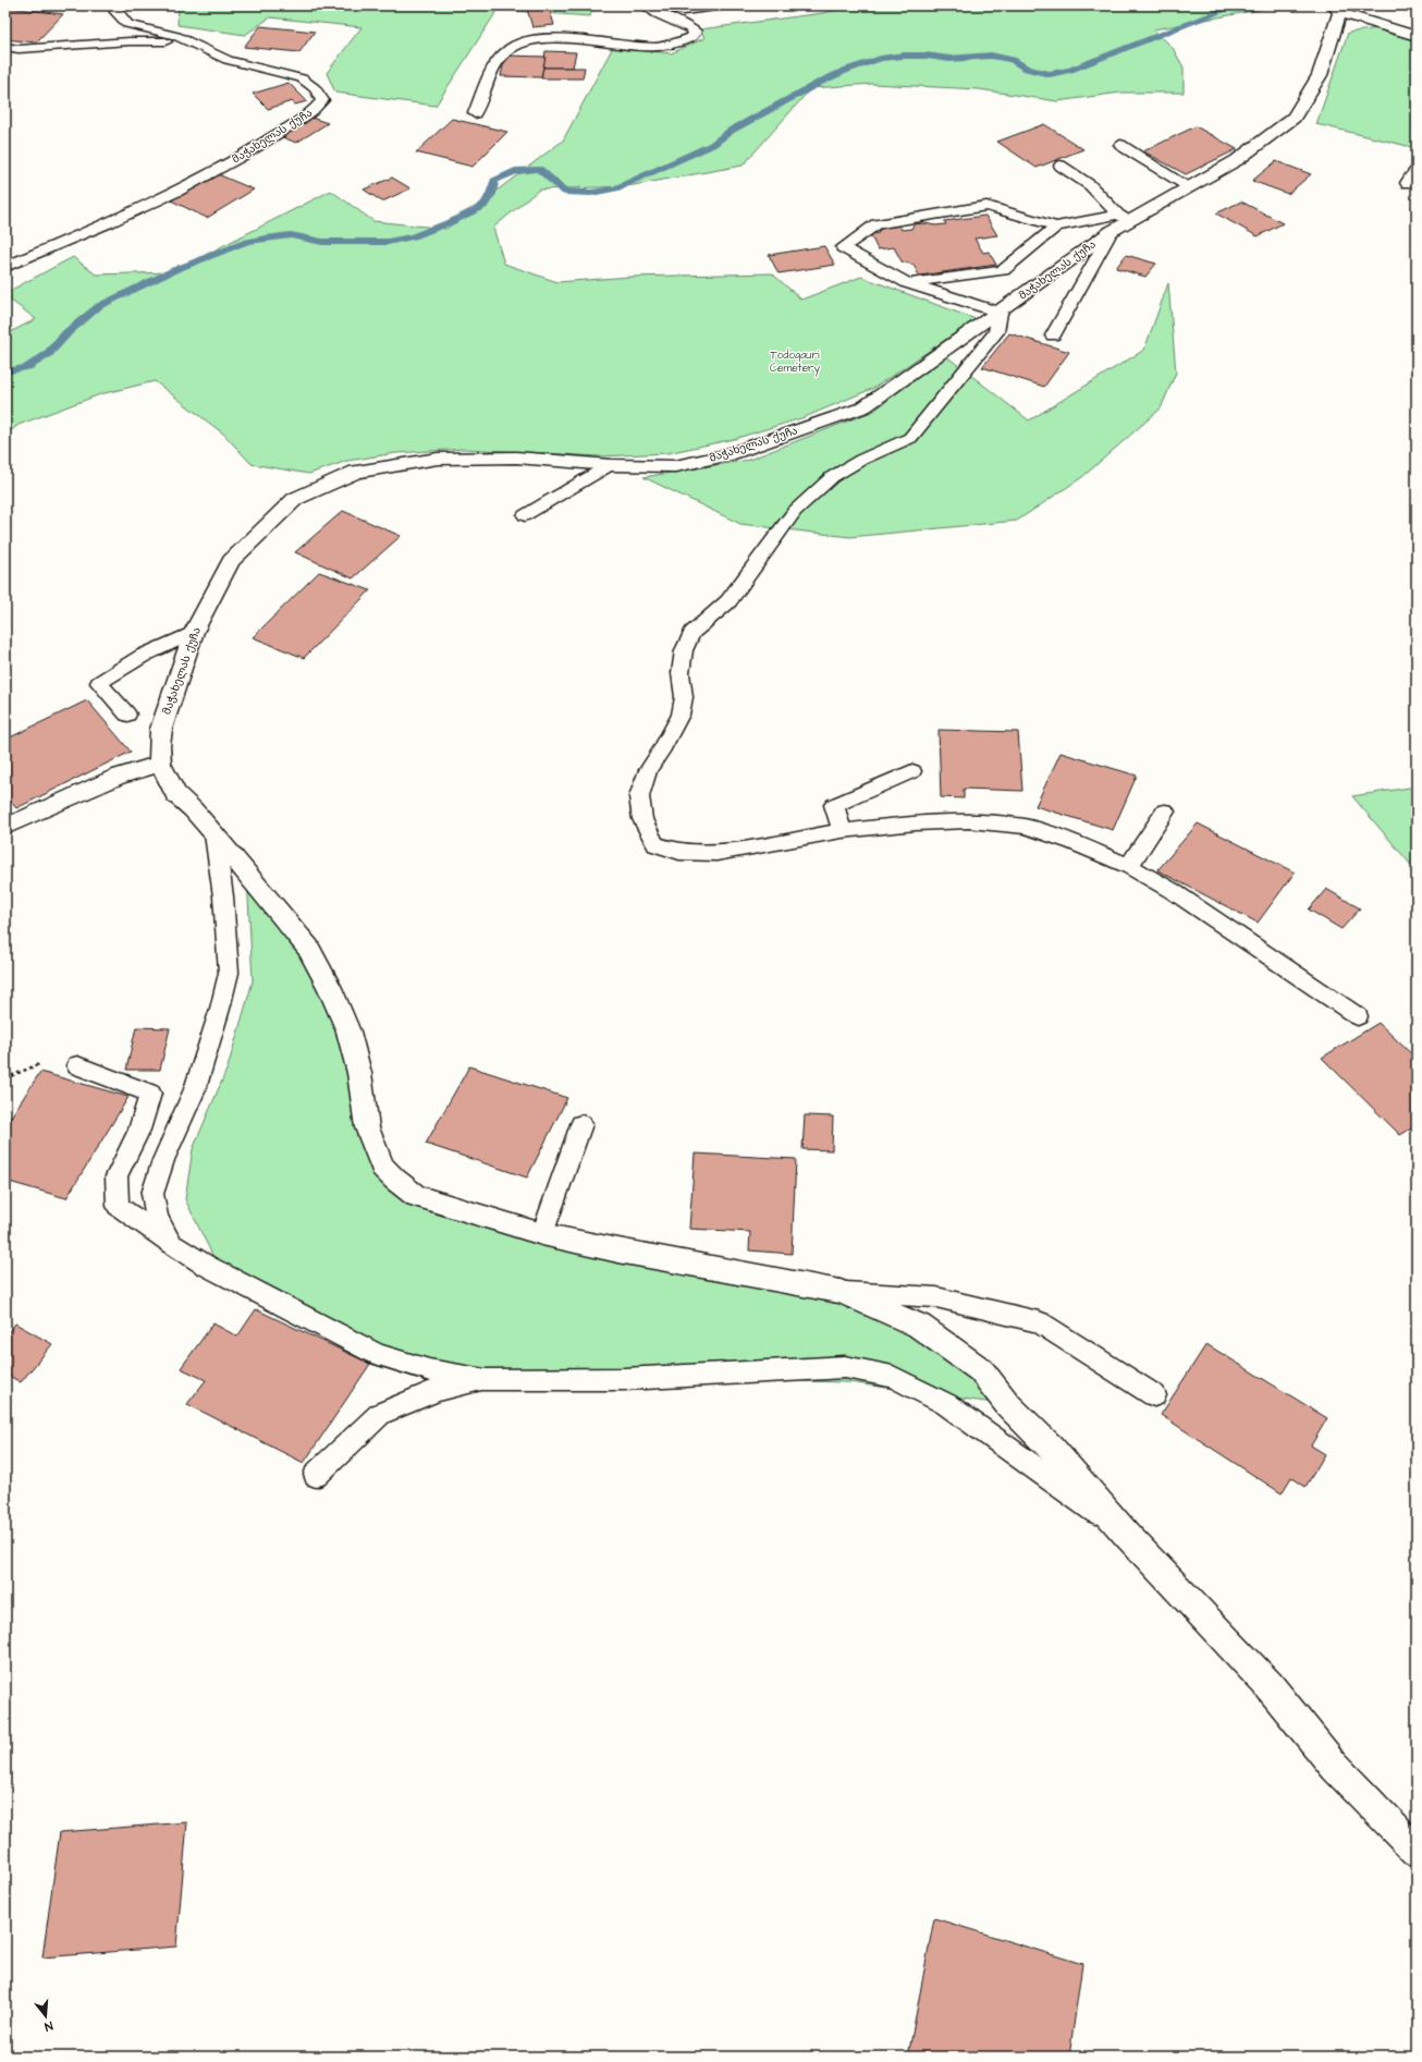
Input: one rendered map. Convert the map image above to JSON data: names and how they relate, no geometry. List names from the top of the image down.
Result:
{
  "streets": {
    "street": ["მაჭახელას ქუჩა"]
  },
  "parks": ["Todogauri Cemetery"],
  "north": "bottom"
}
